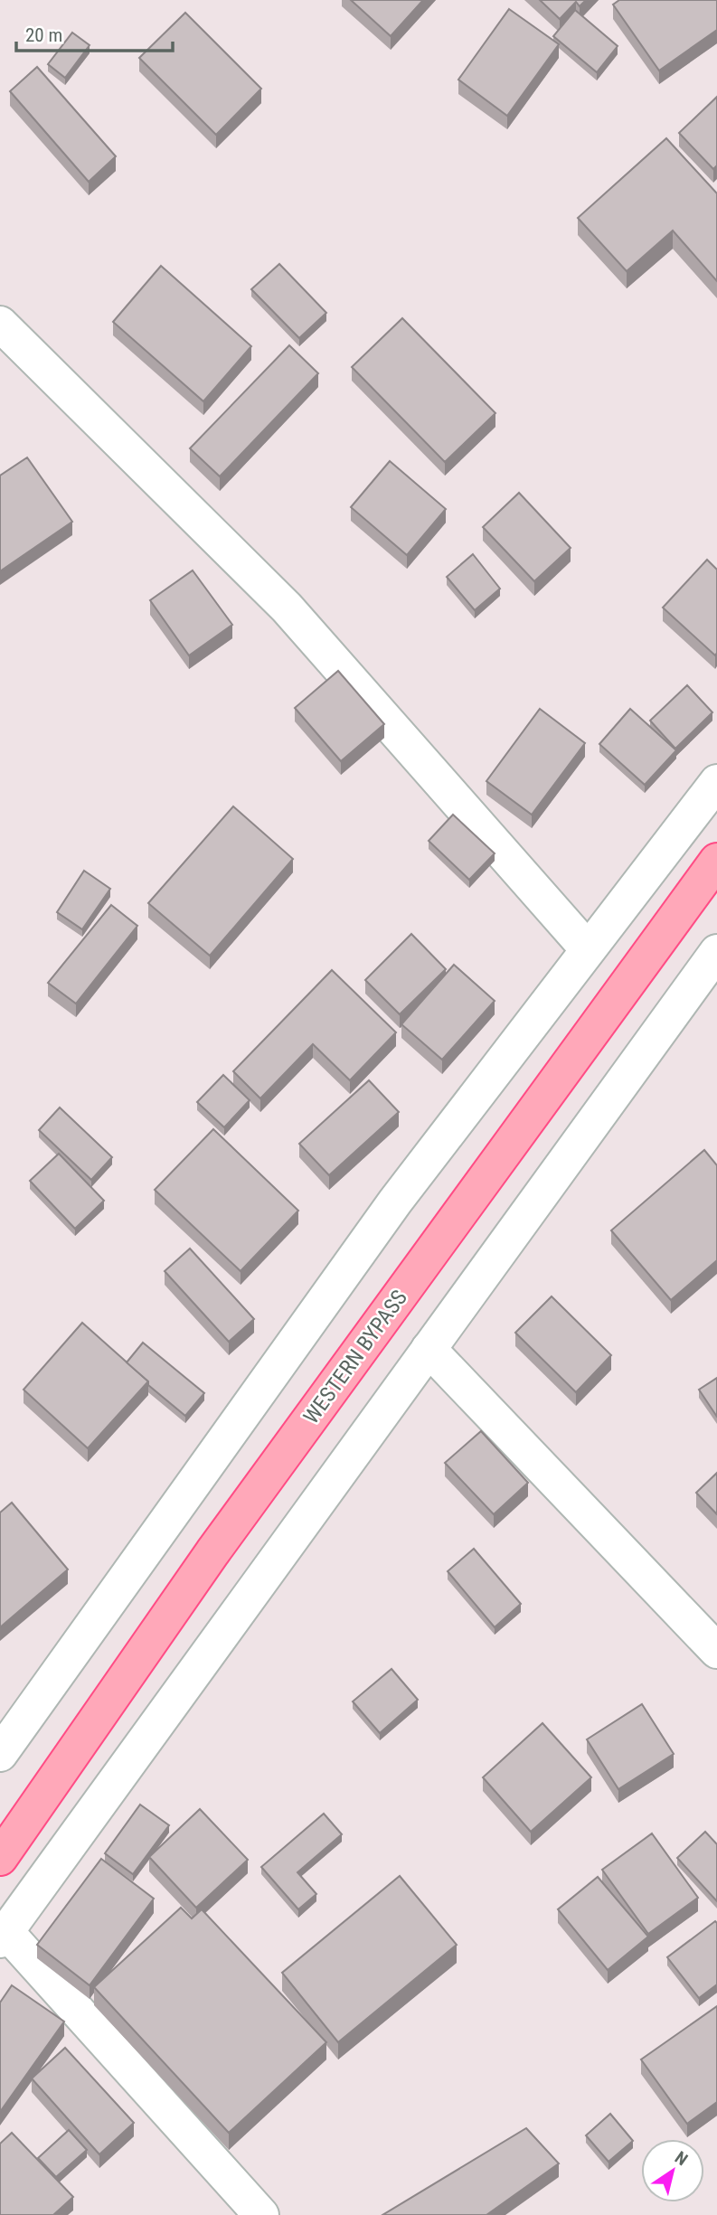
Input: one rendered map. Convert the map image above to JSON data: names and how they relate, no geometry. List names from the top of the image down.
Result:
{
  "streets": {
    "main road": ["WESTERN BYPASS"]
  },
  "scale_bar": "20 m",
  "north": "top right"
}
